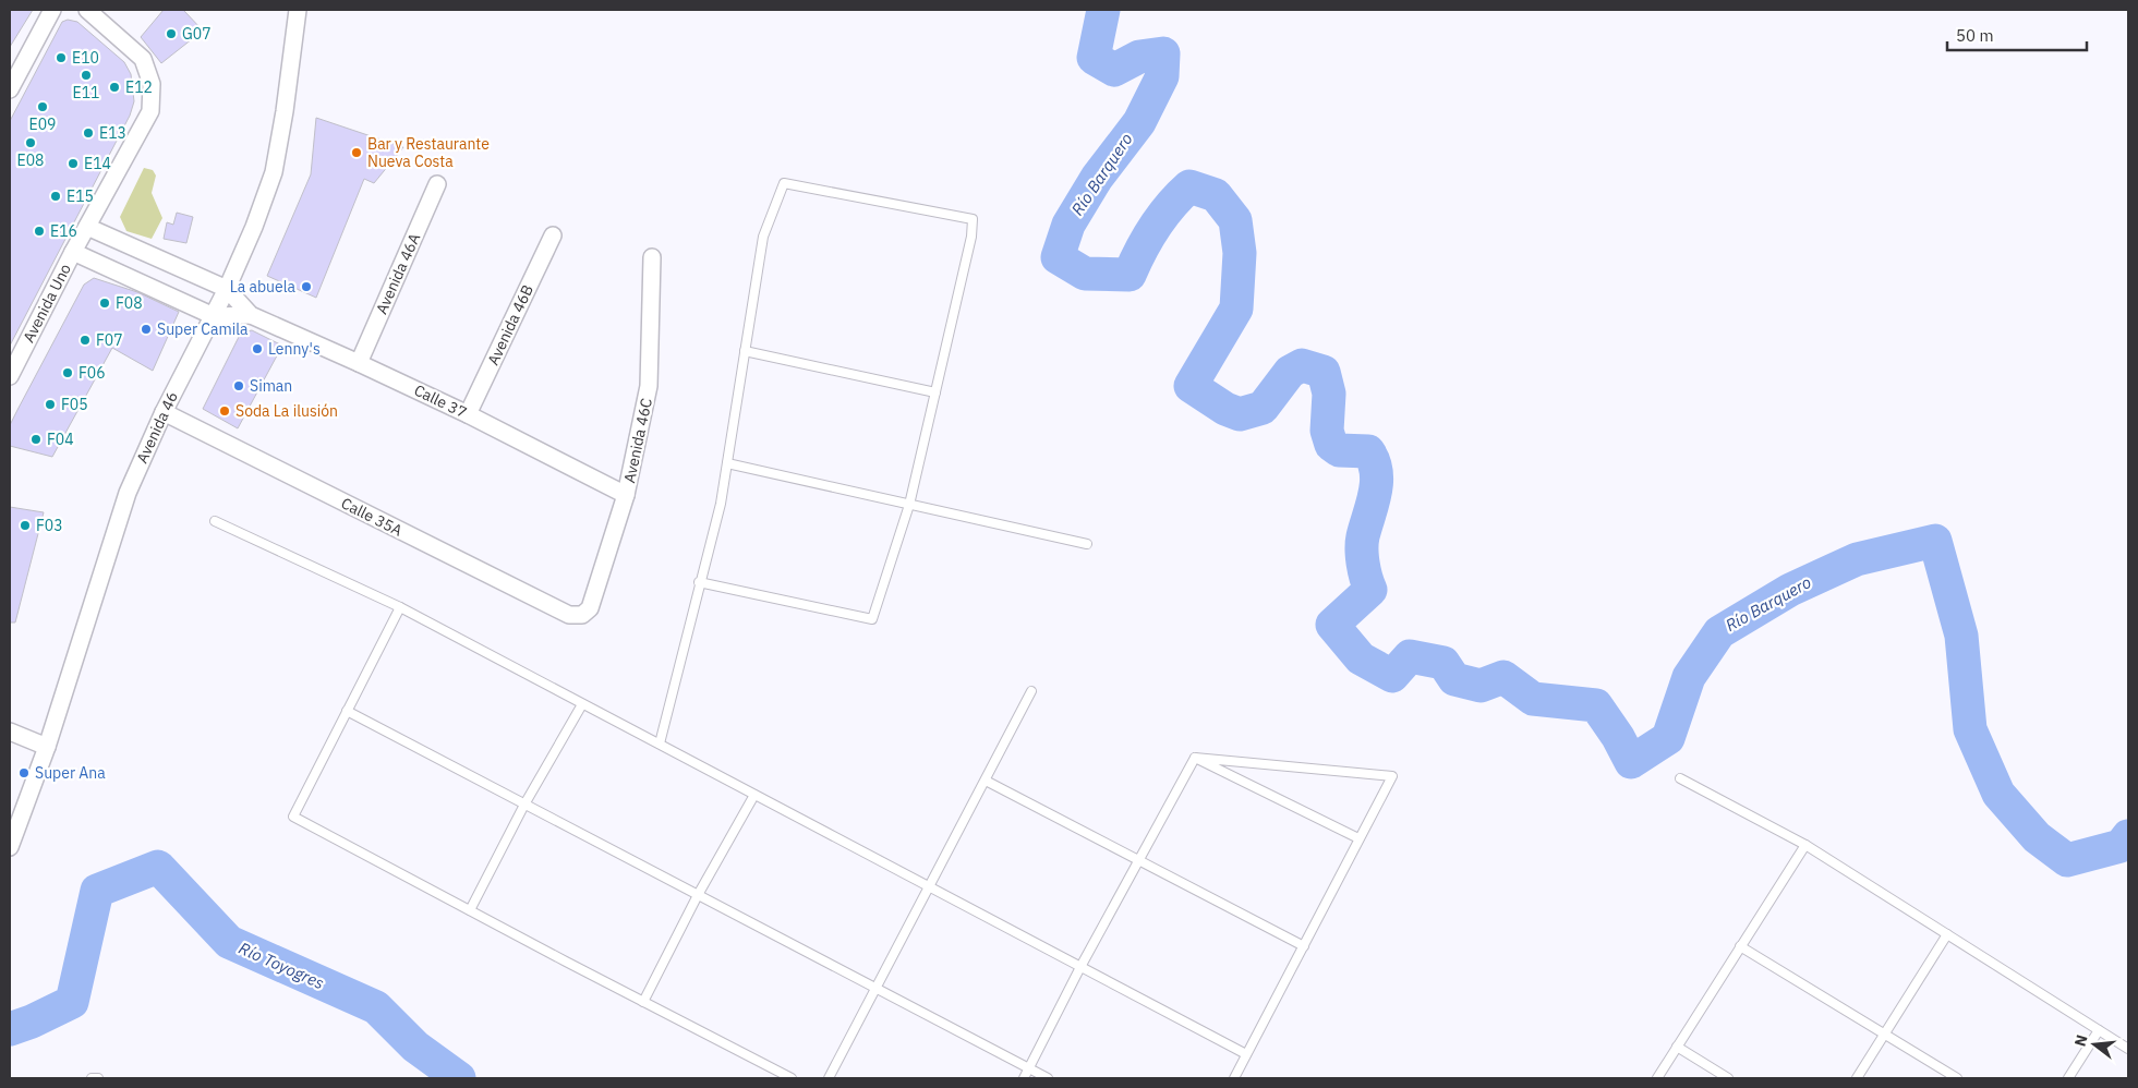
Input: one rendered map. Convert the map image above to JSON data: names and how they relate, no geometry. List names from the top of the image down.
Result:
{
  "streets": {
    "street": [
      "Avenida 46A",
      "Avenida Uno",
      "Avenida 46B",
      "Calle 37",
      "Avenida 46",
      "Avenida 46C",
      "Calle 35A"
    ]
  },
  "crossings": [
    ["Avenida 46A", "Calle 37"],
    ["Avenida Uno", "Calle 37"],
    ["Avenida 46B", "Calle 37"],
    ["Calle 37", "Avenida 46"],
    ["Calle 37", "Avenida 46C"],
    ["Avenida 46", "Calle 35A"],
    ["Avenida 46C", "Calle 35A"]
  ],
  "water": ["Río Barquero", "Río Toyogres"],
  "places": [
    "G07",
    "E10",
    "E11",
    "E12",
    "E09",
    "E13",
    "E08",
    "Bar y Restaurante Nueva Costa",
    "E14",
    "E15",
    "E16",
    "La abuela",
    "F08",
    "Super Camila",
    "F07",
    "Lenny's",
    "F06",
    "Siman",
    "F05",
    "Soda La ilusión",
    "F04",
    "F03",
    "Super Ana"
  ],
  "scale_bar": "50 m",
  "north": "left"
}
